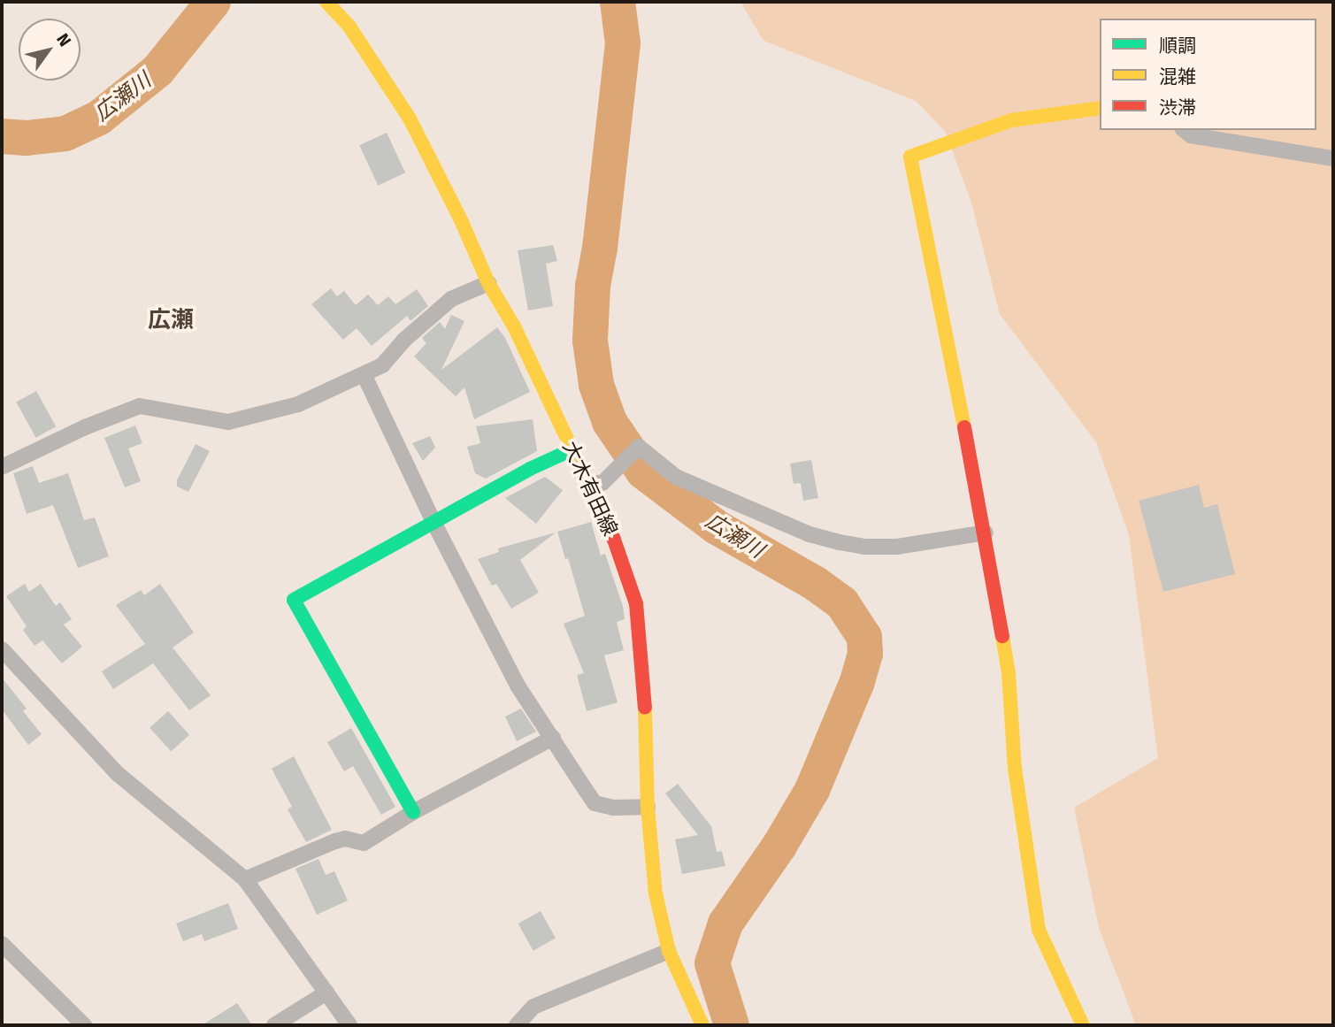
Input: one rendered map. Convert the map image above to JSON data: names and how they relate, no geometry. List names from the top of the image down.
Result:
{
  "streets": {
    "street": ["大木有田線"]
  },
  "districts": ["広瀬"],
  "water": ["広瀬川"],
  "legend": ["順調", "混雑", "渋滞"],
  "north": "top right"
}
